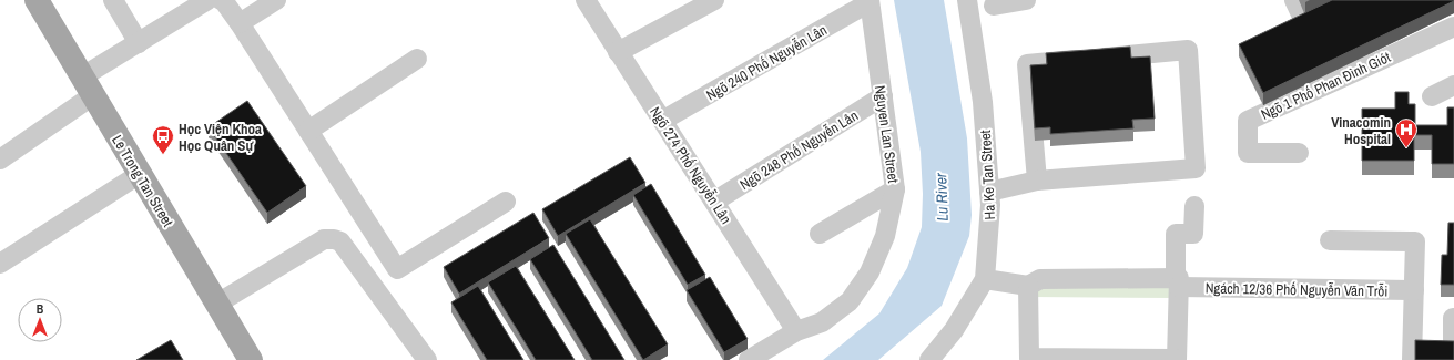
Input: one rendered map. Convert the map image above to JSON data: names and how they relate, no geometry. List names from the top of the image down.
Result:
{
  "streets": {
    "main road": ["Le Trong Tan Street"],
    "street": [
      "Ngõ 240 Phố Nguyễn Lân",
      "Ngõ 1 Phố Phan Đình Giót",
      "Nguyen Lan Street",
      "Ngõ 248 Phố Nguyễn Lân",
      "Ngõ 274 Phố Nguyễn Lân",
      "Ha Ke Tan Street",
      "Ngách 12/36 Phố Nguyễn Văn Trỗi"
    ]
  },
  "crossings": [
    ["Ngõ 240 Phố Nguyễn Lân", "Nguyen Lan Street"],
    ["Ngõ 240 Phố Nguyễn Lân", "Ngõ 274 Phố Nguyễn Lân"],
    ["Nguyen Lan Street", "Ngõ 248 Phố Nguyễn Lân"],
    ["Nguyen Lan Street", "Ngõ 274 Phố Nguyễn Lân"],
    ["Ngõ 248 Phố Nguyễn Lân", "Ngõ 274 Phố Nguyễn Lân"]
  ],
  "water": ["Lu River"],
  "places": {
    "hospital": ["Vinacomin Hospital"],
    "bus stop": ["Học Viện Khoa Học Quân Sự"]
  },
  "north": "top"
}
